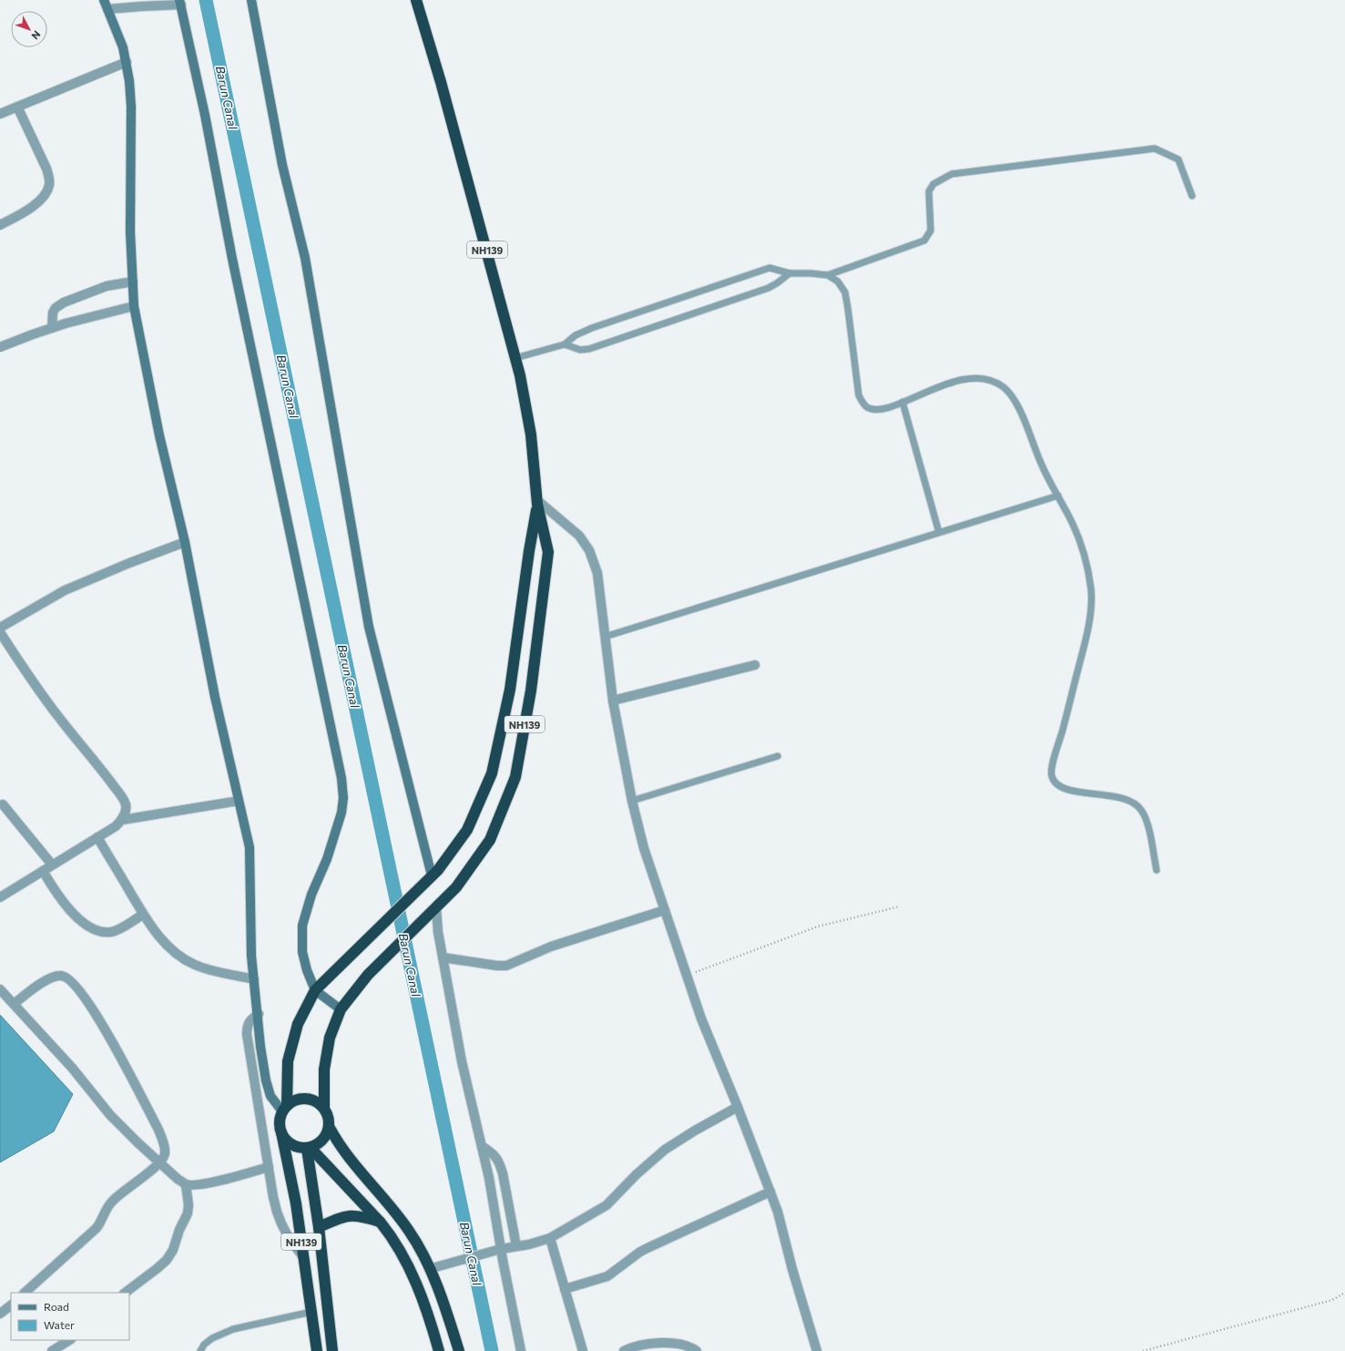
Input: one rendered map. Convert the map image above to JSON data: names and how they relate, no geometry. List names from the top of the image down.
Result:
{
  "streets": {
    "highway": ["NH139"]
  },
  "water": ["Barun Canal"],
  "legend": ["Road", "Water"],
  "north": "bottom right"
}
